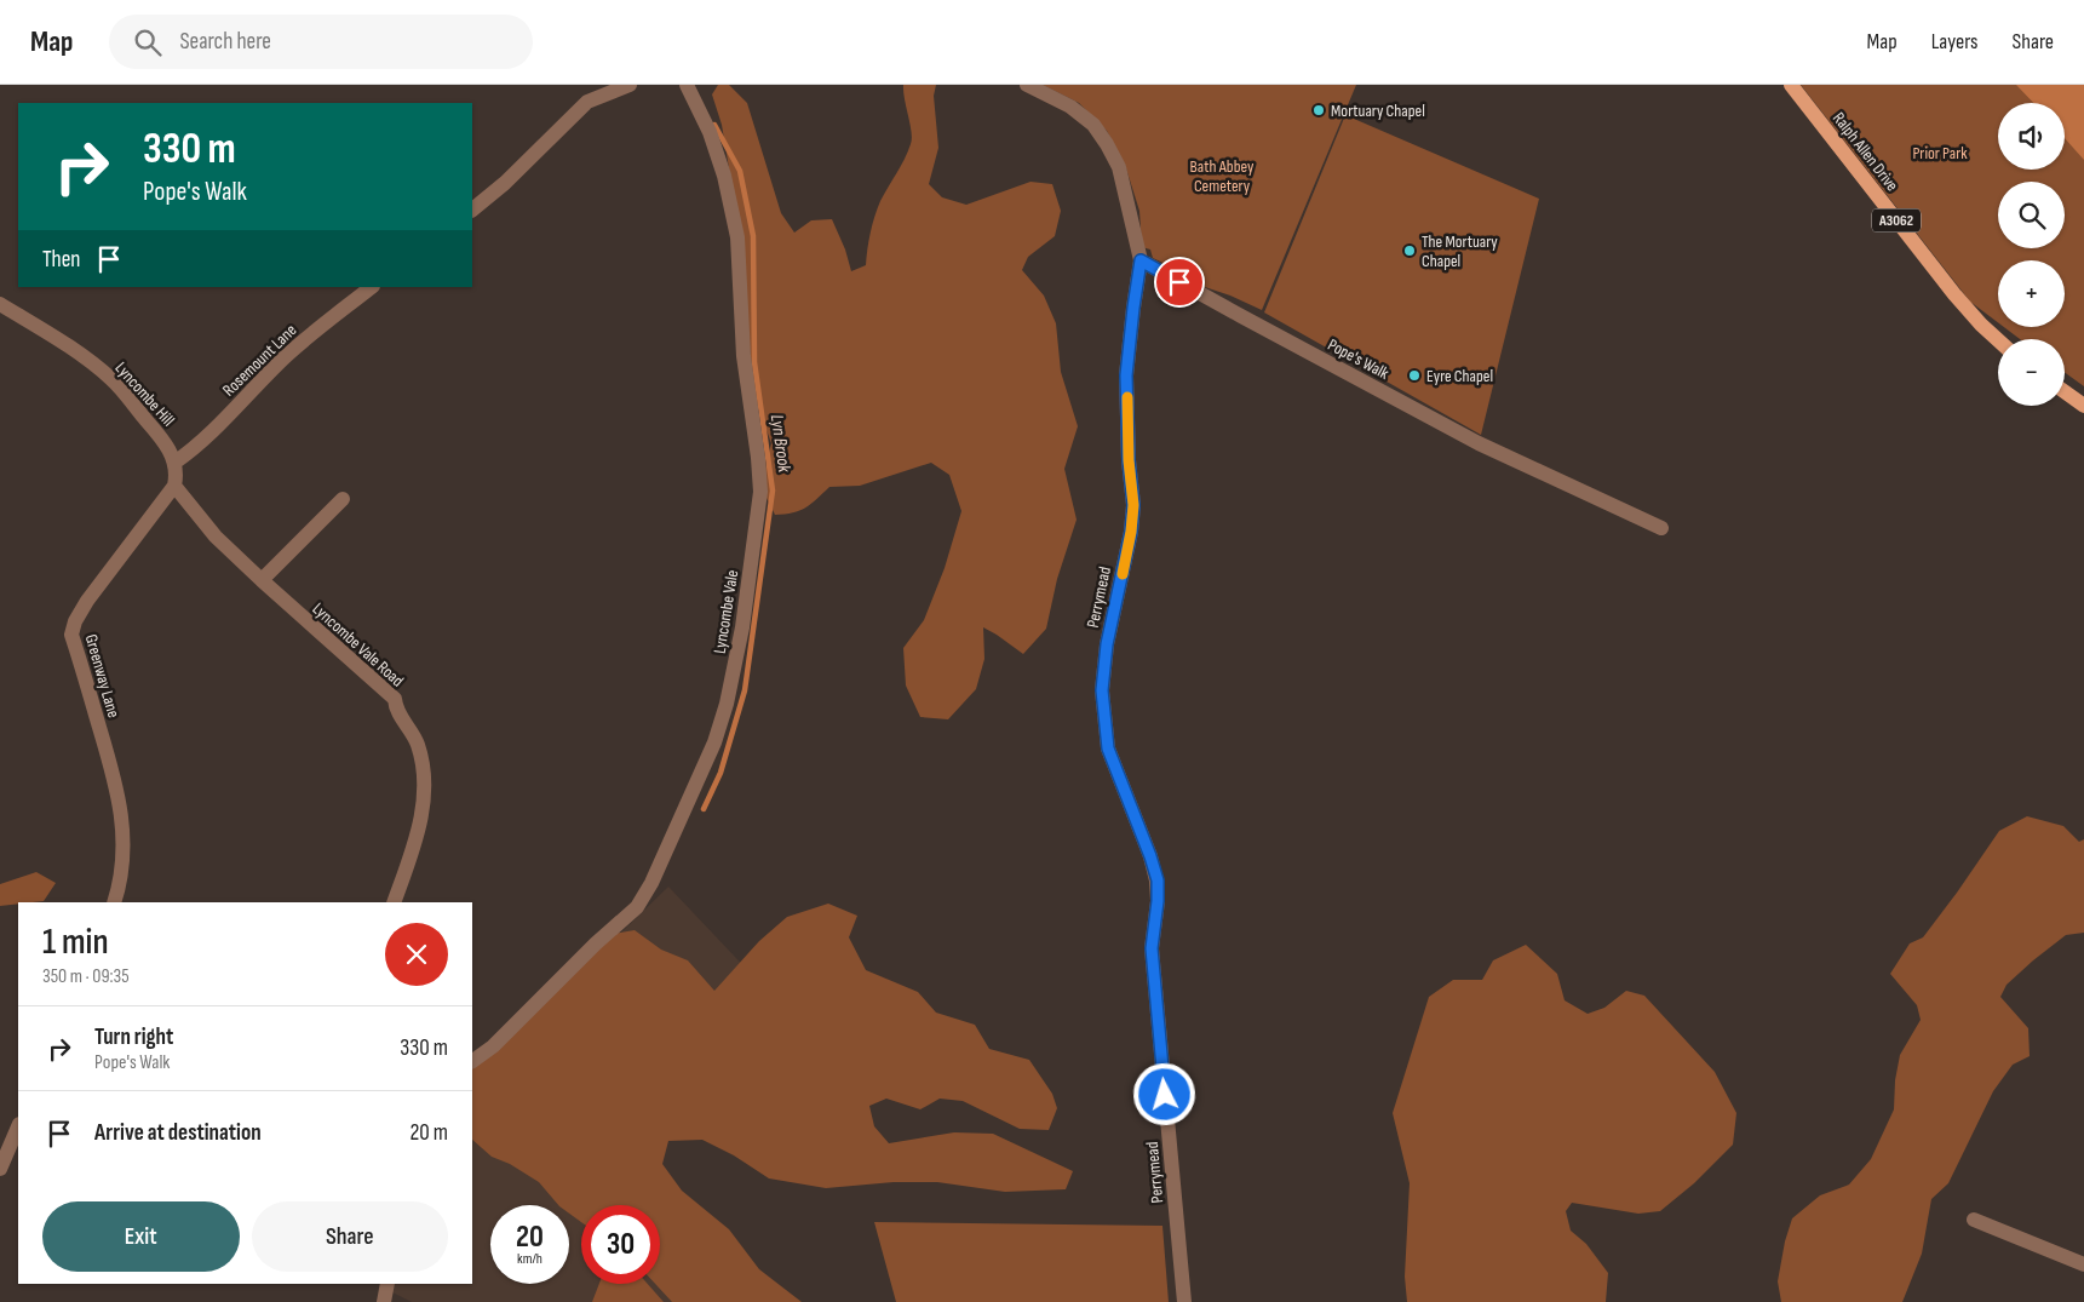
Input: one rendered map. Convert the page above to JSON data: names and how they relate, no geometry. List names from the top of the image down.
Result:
{
  "streets": {
    "main road": ["Ralph Allen Drive", "A3062"],
    "street": [
      "Pope's Walk",
      "Rosemount Lane",
      "Lyncombe Hill",
      "Perrymead",
      "Lyncombe Vale",
      "Lyncombe Vale Road",
      "Greenway Lane"
    ]
  },
  "crossings": [
    ["Pope's Walk", "Perrymead"],
    ["Rosemount Lane", "Lyncombe Hill"],
    ["Lyncombe Hill", "Lyncombe Vale Road"],
    ["Lyncombe Hill", "Greenway Lane"],
    ["Lyncombe Vale Road", "Greenway Lane"]
  ],
  "water": ["Lyn Brook"],
  "parks": ["Prior Park", "Bath Abbey Cemetery"],
  "places": ["Mortuary Chapel", "The Mortuary Chapel", "Eyre Chapel"],
  "page": {
    "header": "Map",
    "search": "Search here",
    "nav": ["Map", "Layers", "Share"],
    "map_buttons": ["+", "−"],
    "turn": ["330 m", "Pope's Walk"],
    "then": "Then",
    "heading": ["1 min", "350 m · 09:35"],
    "list": [
      {
        "name": "Turn right",
        "note": "Pope's Walk",
        "value": "330 m"
      },
      {
        "name": "Arrive at destination",
        "value": "20 m"
      }
    ],
    "buttons": ["Exit", "Share"],
    "speed": "20 km/h",
    "limit": "30"
  }
}
